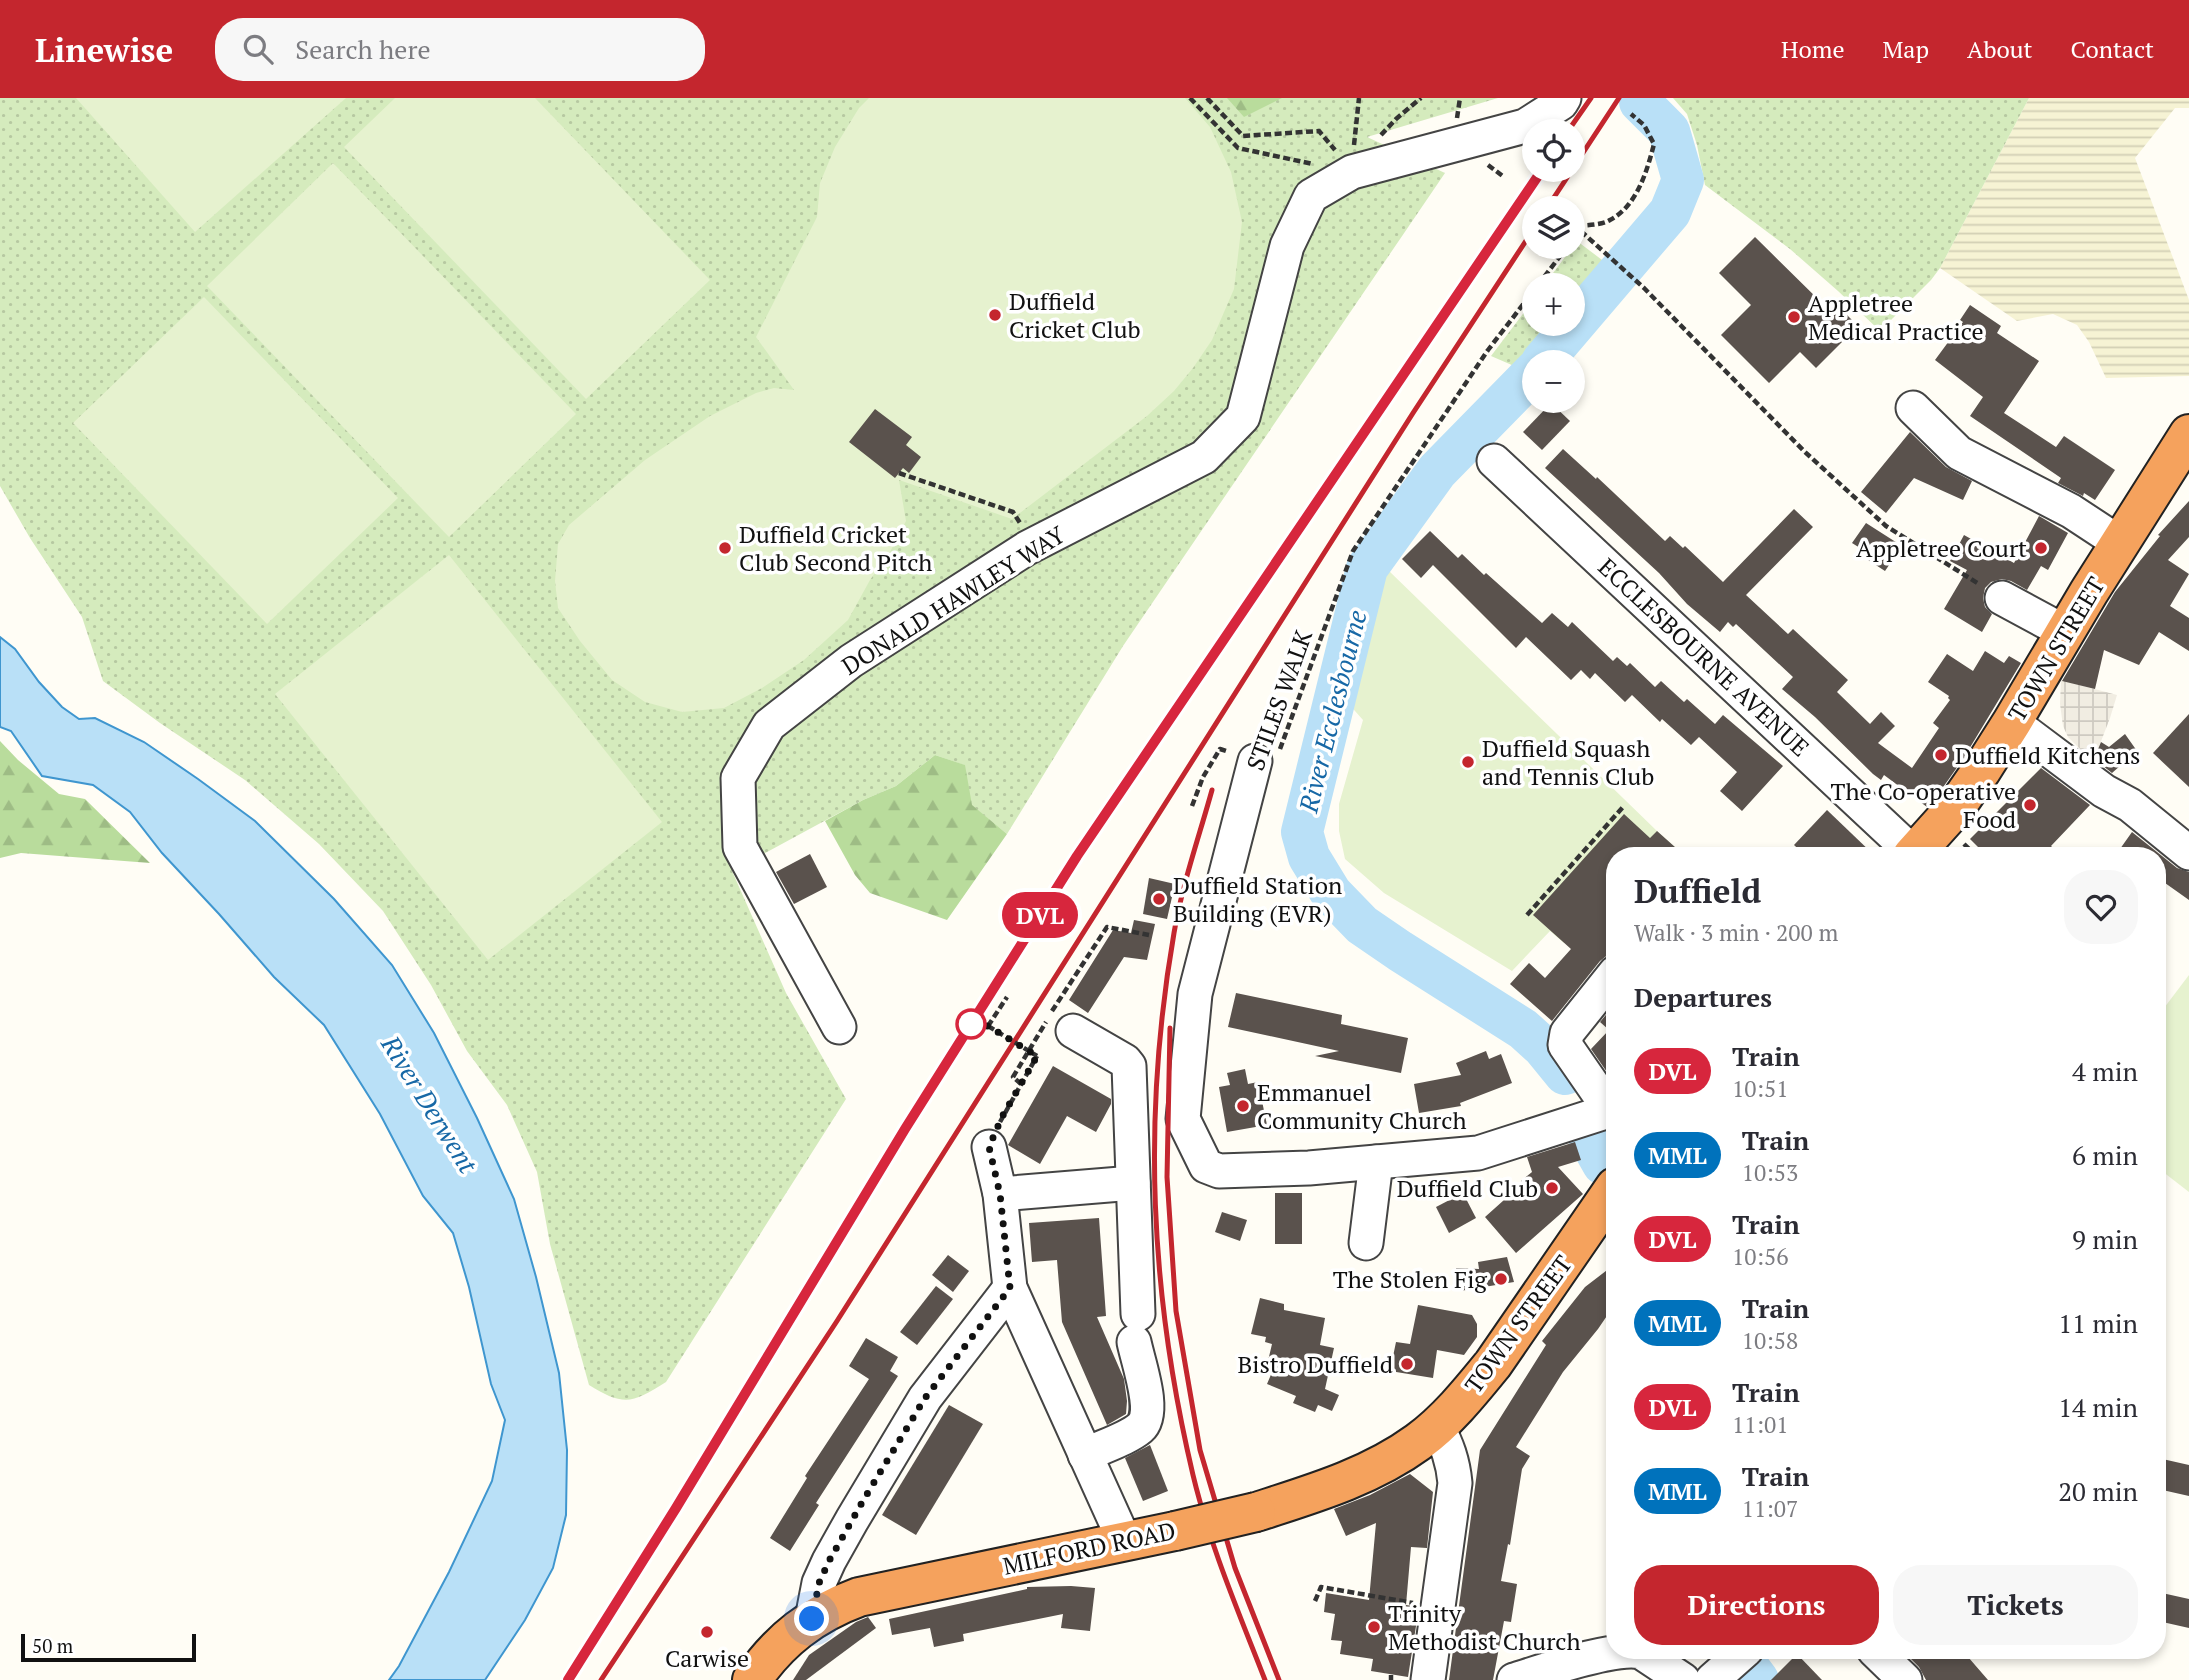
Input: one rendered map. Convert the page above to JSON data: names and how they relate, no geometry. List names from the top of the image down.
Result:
{
  "streets": {
    "highway": ["TOWN STREET", "MILFORD ROAD"],
    "street": ["DONALD HAWLEY WAY", "ECCLESBOURNE AVENUE"],
    "path": ["STILES WALK"]
  },
  "crossings": [
    ["TOWN STREET", "MILFORD ROAD"]
  ],
  "water": ["River Ecclesbourne", "River Derwent"],
  "places": [
    "Duffield Cricket Club",
    "Appletree Medical Practice",
    "Duffield Cricket Club Second Pitch",
    "Appletree Court",
    "Duffield Kitchens",
    "Duffield Squash and Tennis Club",
    "The Co-operative Food",
    "Duffield Station Building (EVR)",
    "Emmanuel Community Church",
    "Duffield Club",
    "The Stolen Fig",
    "Bistro Duffield",
    "Trinity Methodist Church",
    "Carwise"
  ],
  "scale_bar": "50 m",
  "page": {
    "header": "Linewise",
    "search": "Search here",
    "nav": [
      "Home",
      "Map",
      "About",
      "Contact"
    ],
    "on_map": "DVL",
    "map_buttons": ["+", "−"],
    "heading": [
      ["Duffield", "Walk · 3 min · 200 m"],
      "Departures"
    ],
    "list": [
      {
        "mark": "DVL",
        "name": "Train",
        "note": "10:51",
        "value": "4 min"
      },
      {
        "mark": "MML",
        "name": "Train",
        "note": "10:53",
        "value": "6 min"
      },
      {
        "mark": "DVL",
        "name": "Train",
        "note": "10:56",
        "value": "9 min"
      },
      {
        "mark": "MML",
        "name": "Train",
        "note": "10:58",
        "value": "11 min"
      },
      {
        "mark": "DVL",
        "name": "Train",
        "note": "11:01",
        "value": "14 min"
      },
      {
        "mark": "MML",
        "name": "Train",
        "note": "11:07",
        "value": "20 min"
      }
    ],
    "buttons": ["Directions", "Tickets"],
    "scale": "50 m"
  }
}
